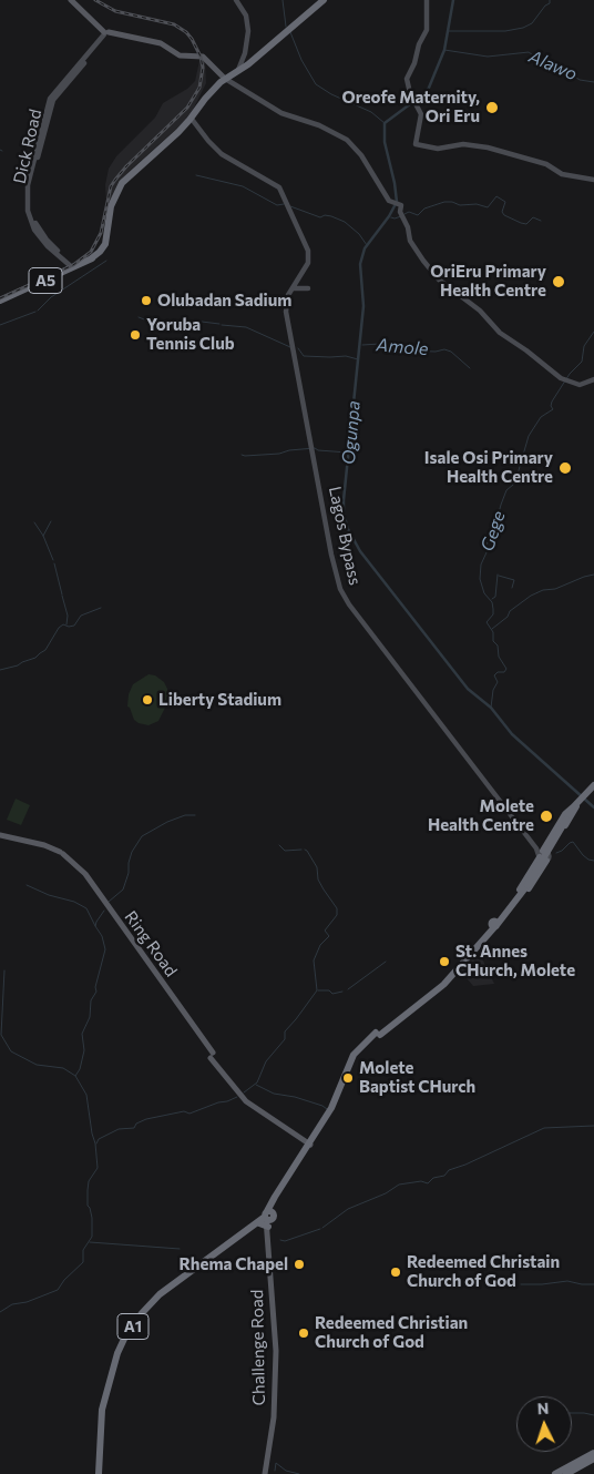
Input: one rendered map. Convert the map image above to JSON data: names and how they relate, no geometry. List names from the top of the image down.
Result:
{
  "streets": {
    "highway": ["A5", "A1", "Challenge Road"],
    "main road": ["Dick Road", "Lagos Bypass", "Ring Road"]
  },
  "crossings": [
    ["Dick Road", "A5"],
    ["A5", "Lagos Bypass"],
    ["Ring Road", "A1"],
    ["Ring Road", "Challenge Road"],
    ["A1", "Challenge Road"]
  ],
  "water": [
    "Alawo",
    "Amole",
    "Ogunpa",
    "Gege"
  ],
  "places": [
    "Oreofe Maternity, Ori Eru",
    "OriEru Primary Health Centre",
    "Olubadan Sadium",
    "Yoruba Tennis Club",
    "Isale Osi Primary Health Centre",
    "Liberty Stadium",
    "Molete Health Centre",
    "St. Annes CHurch, Molete",
    "Molete Baptist CHurch",
    "Rhema Chapel",
    "Redeemed Christain Church of God",
    "Redeemed Christian Church of God"
  ],
  "north": "top"
}
